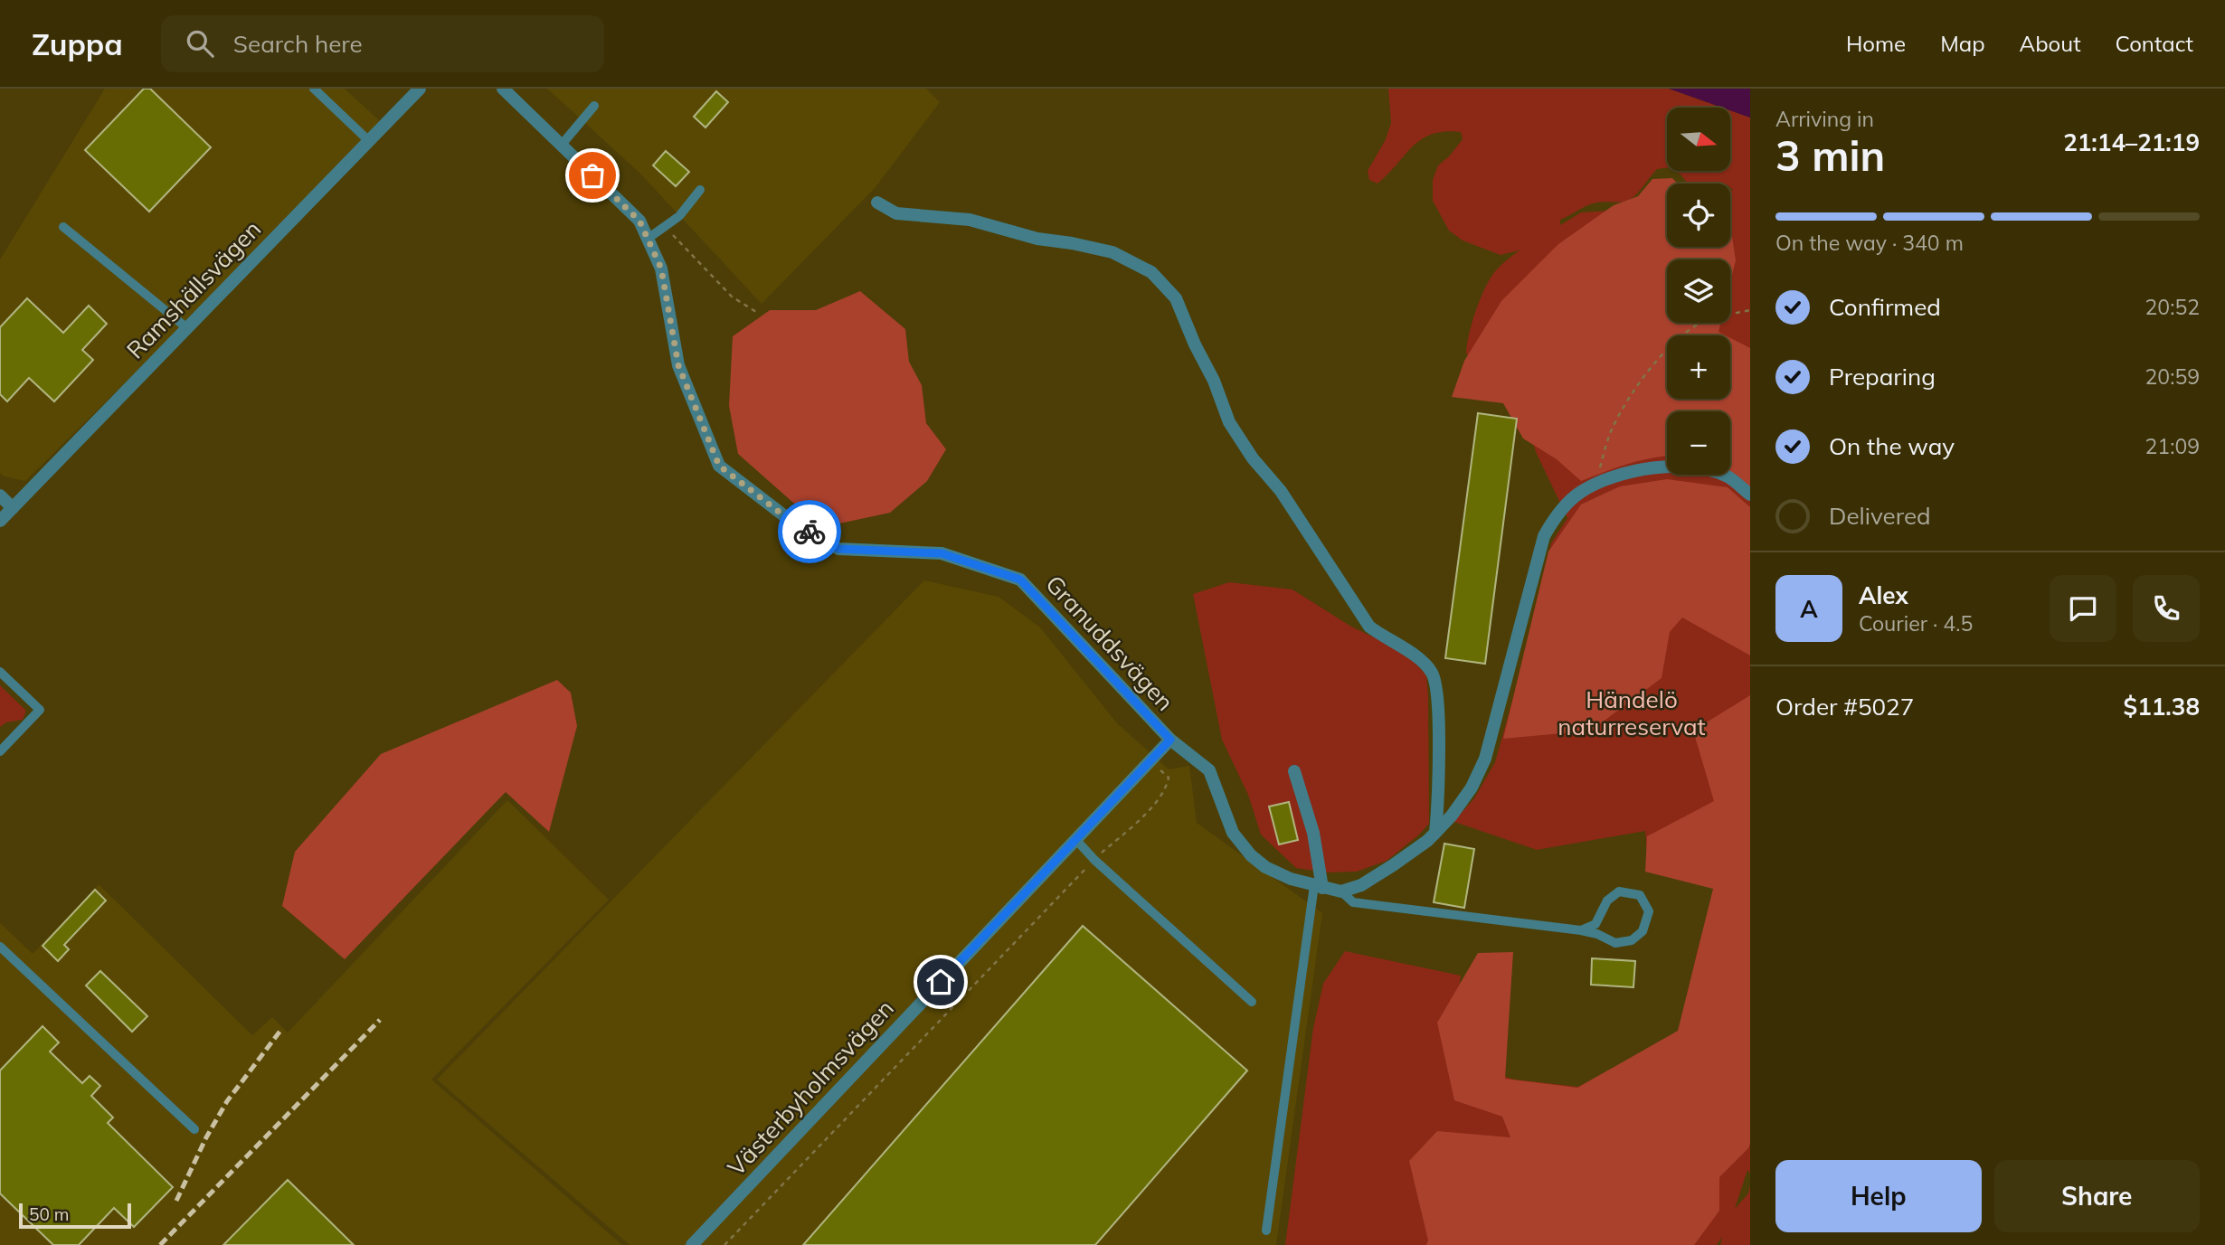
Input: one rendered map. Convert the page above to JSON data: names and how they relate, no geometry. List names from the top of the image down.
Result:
{
  "streets": {
    "street": ["Ramshällsvägen", "Granuddsvägen", "Västerbyholmsvägen"]
  },
  "crossings": [
    ["Granuddsvägen", "Västerbyholmsvägen"]
  ],
  "parks": ["Händelö naturreservat"],
  "scale_bar": "50 m",
  "north": "right",
  "page": {
    "header": "Zuppa",
    "search": "Search here",
    "nav": [
      "Home",
      "Map",
      "About",
      "Contact"
    ],
    "heading": ["3 min", "Arriving in", "21:14–21:19"],
    "panel": [
      "Alex",
      "Courier · 4.5",
      "Order #5027",
      "$11.38"
    ],
    "map_buttons": ["+", "−"],
    "bar": "On the way · 340 m",
    "list": [
      ["Confirmed", "20:52"],
      ["Preparing", "20:59"],
      ["On the way", "21:09"],
      "Delivered"
    ],
    "round": "A",
    "buttons": ["Help", "Share"],
    "scale": "50 m"
  }
}
